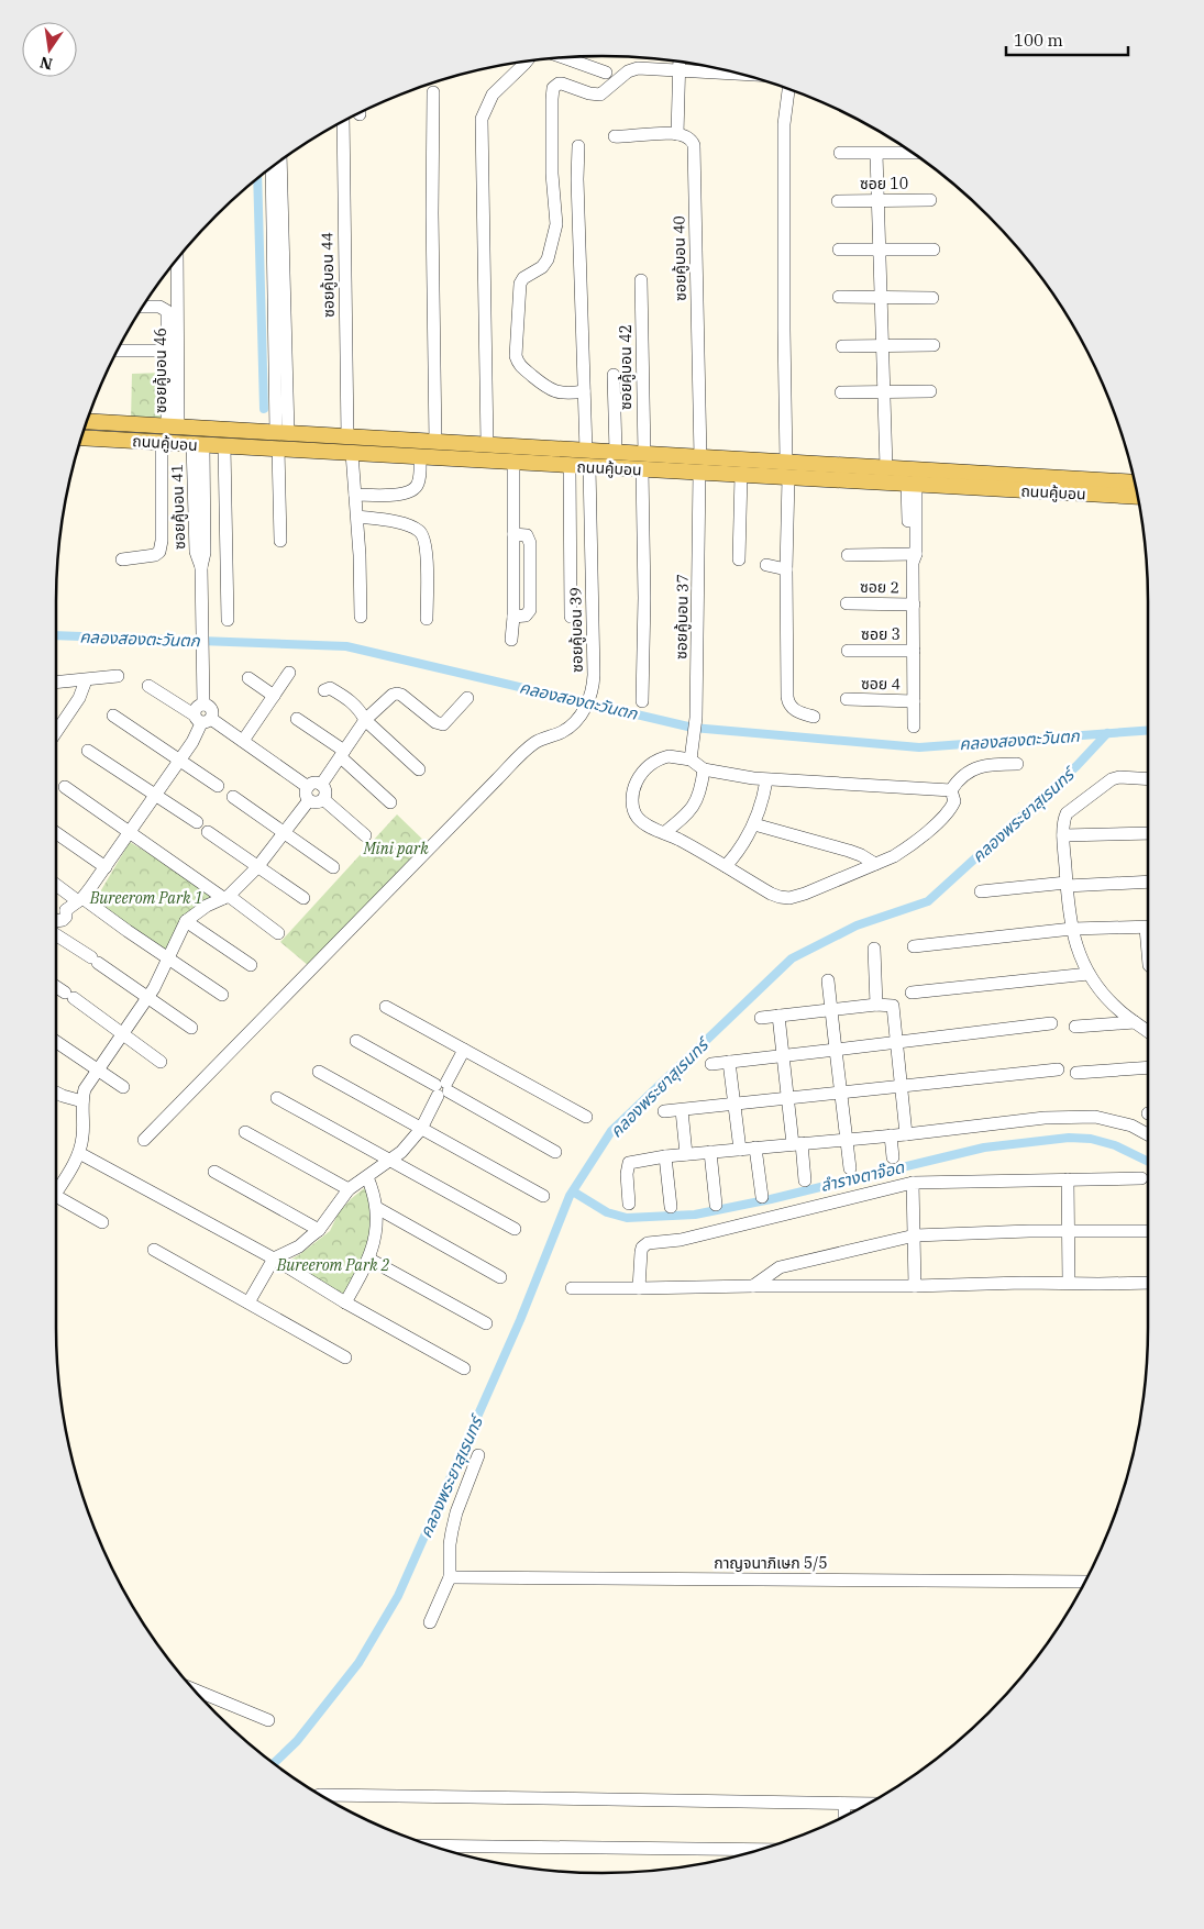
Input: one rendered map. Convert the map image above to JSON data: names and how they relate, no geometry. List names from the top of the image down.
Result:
{
  "streets": {
    "main road": ["ถนนคู้บอน"],
    "street": [
      "ซอย 10",
      "ซอยคู้บอน 40",
      "ซอยคู้บอน 44",
      "ซอยคู้บอน 42",
      "ซอยคู้บอน 46",
      "ซอยคู้บอน 41",
      "ซอย 2",
      "ซอยคู้บอน 37",
      "ซอยคู้บอน 39",
      "ซอย 3",
      "ซอย 4",
      "กาญจนาภิเษก 5/5"
    ]
  },
  "crossings": [
    ["ซอยคู้บอน 40", "ถนนคู้บอน"],
    ["ซอยคู้บอน 44", "ถนนคู้บอน"],
    ["ซอยคู้บอน 42", "ถนนคู้บอน"],
    ["ซอยคู้บอน 46", "ถนนคู้บอน"],
    ["ถนนคู้บอน", "ซอยคู้บอน 41"],
    ["ถนนคู้บอน", "ซอยคู้บอน 37"],
    ["ถนนคู้บอน", "ซอยคู้บอน 39"]
  ],
  "water": ["คลองสองตะวันตก", "คลองพระยาสุเรนทร์", "ลำรางตาจ๊อด"],
  "parks": ["Mini park", "Bureerom Park 1", "Bureerom Park 2"],
  "scale_bar": "100 m",
  "north": "bottom"
}
